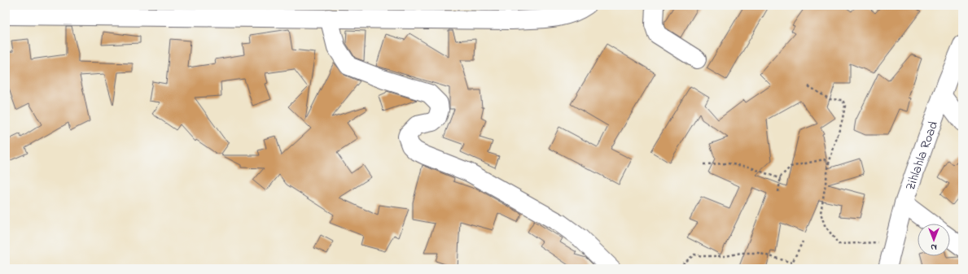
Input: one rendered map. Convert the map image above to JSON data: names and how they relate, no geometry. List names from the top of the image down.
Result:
{
  "streets": {
    "street": ["Zihlahla Road"]
  },
  "north": "bottom"
}
